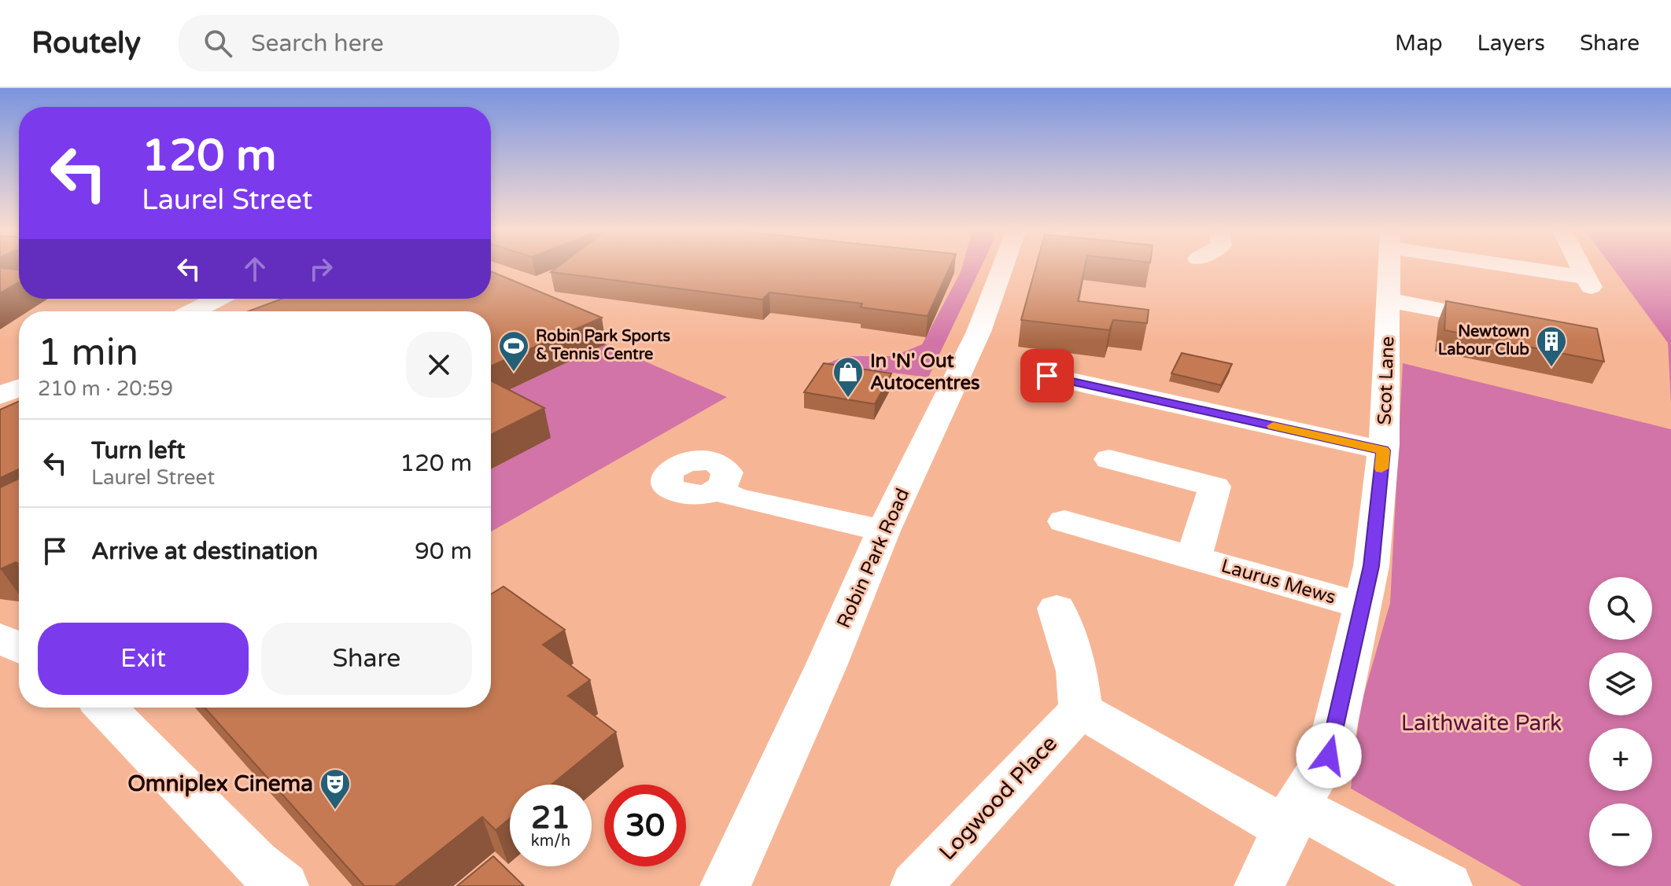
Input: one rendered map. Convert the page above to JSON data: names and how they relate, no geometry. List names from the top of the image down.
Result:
{
  "streets": {
    "street": [
      "Scot Lane",
      "Robin Park Road",
      "Laurus Mews",
      "Logwood Place"
    ]
  },
  "crossings": [
    ["Scot Lane", "Laurus Mews"]
  ],
  "parks": ["Laithwaite Park"],
  "places": {
    "building": ["Newtown Labour Club"],
    "sports": ["Robin Park Sports & Tennis Centre"],
    "shop": ["In 'N' Out Autocentres"],
    "theatre": ["Omniplex Cinema"]
  },
  "page": {
    "header": "Routely",
    "search": "Search here",
    "nav": ["Map", "Layers", "Share"],
    "turn": ["120 m", "Laurel Street"],
    "heading": ["1 min", "210 m · 20:59"],
    "list": [
      {
        "name": "Turn left",
        "note": "Laurel Street",
        "value": "120 m"
      },
      {
        "name": "Arrive at destination",
        "value": "90 m"
      }
    ],
    "map_buttons": ["+", "−"],
    "buttons": ["Exit", "Share"],
    "speed": "21 km/h",
    "limit": "30"
  }
}
